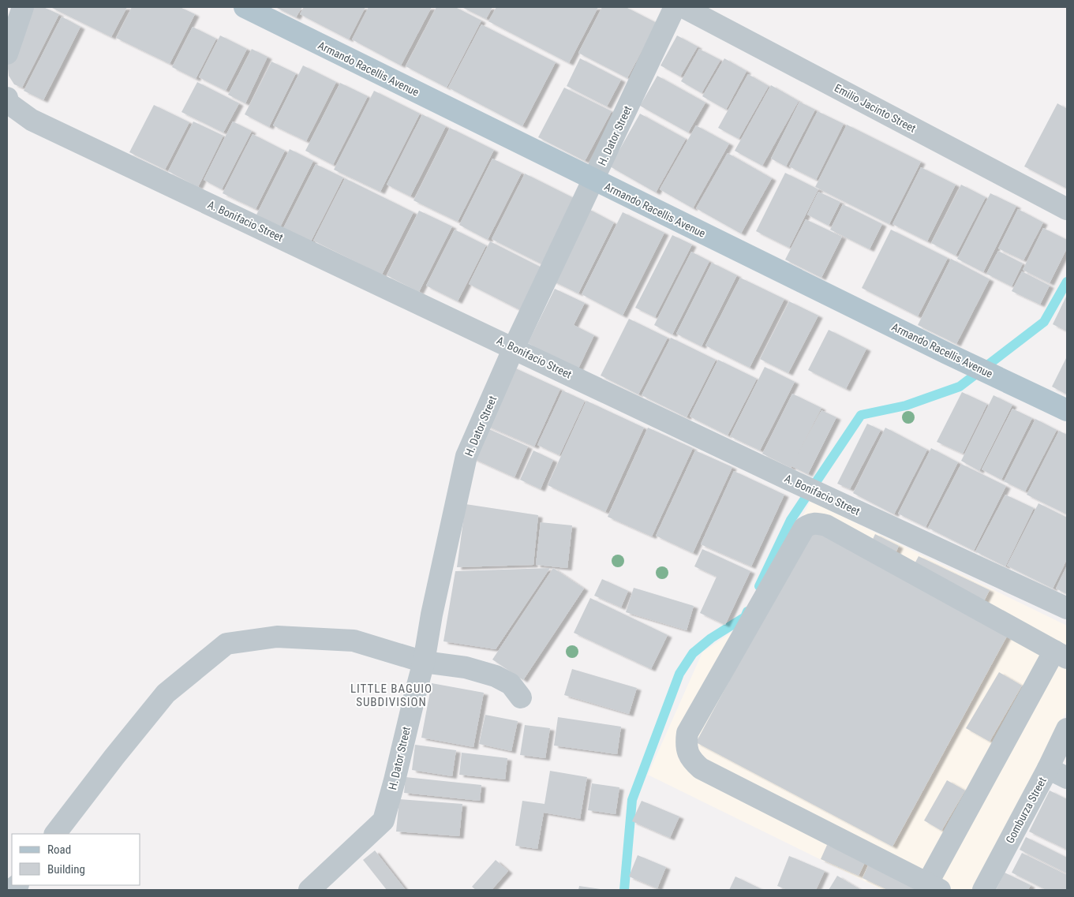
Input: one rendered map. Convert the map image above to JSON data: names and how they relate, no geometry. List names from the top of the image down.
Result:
{
  "streets": {
    "main road": ["Armando Racellis Avenue"],
    "street": [
      "Emilio Jacinto Street",
      "H. Dator Street",
      "A. Bonifacio Street",
      "Gomburza Street"
    ]
  },
  "crossings": [
    ["Armando Racellis Avenue", "H. Dator Street"],
    ["H. Dator Street", "A. Bonifacio Street"]
  ],
  "districts": ["LITTLE BAGUIO SUBDIVISION"],
  "legend": ["Road", "Building"]
}
